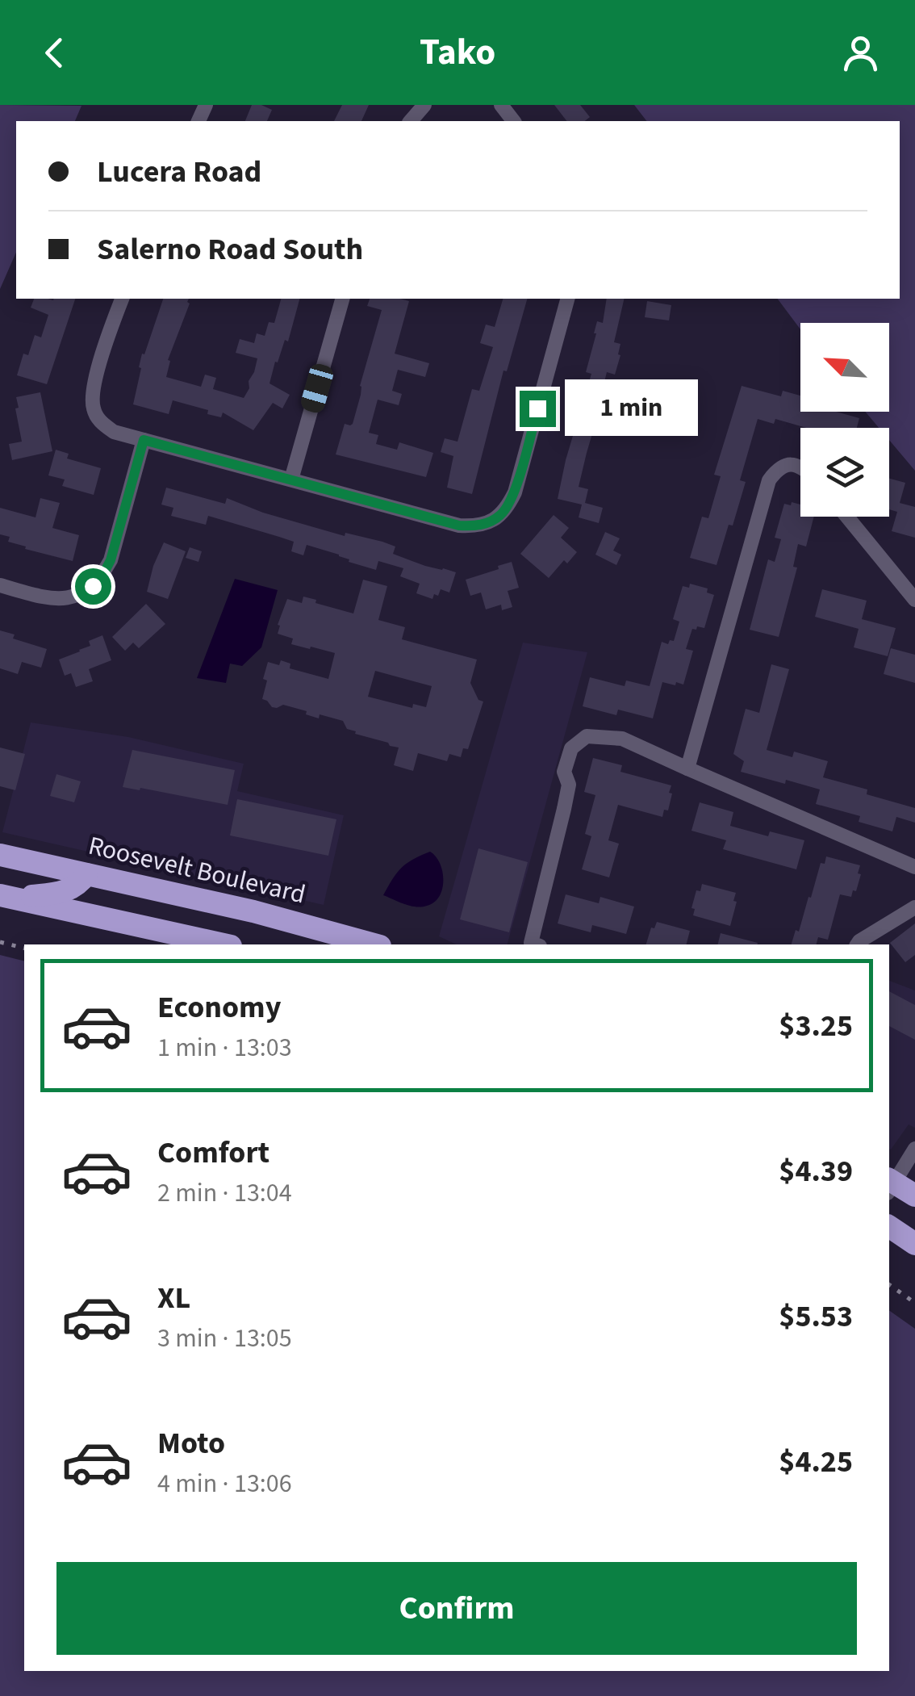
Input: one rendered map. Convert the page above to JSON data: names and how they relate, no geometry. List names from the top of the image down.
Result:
{
  "streets": {
    "highway": ["Roosevelt Boulevard"]
  },
  "north": "top left",
  "page": {
    "header": "Tako",
    "banner": ["Lucera Road", "Salerno Road South"],
    "bubble": "1 min",
    "list": [
      {
        "name": "Economy",
        "note": "1 min · 13:03",
        "value": "$3.25"
      },
      {
        "name": "Comfort",
        "note": "2 min · 13:04",
        "value": "$4.39"
      },
      {
        "name": "XL",
        "note": "3 min · 13:05",
        "value": "$5.53"
      },
      {
        "name": "Moto",
        "note": "4 min · 13:06",
        "value": "$4.25"
      }
    ],
    "buttons": "Confirm"
  }
}
